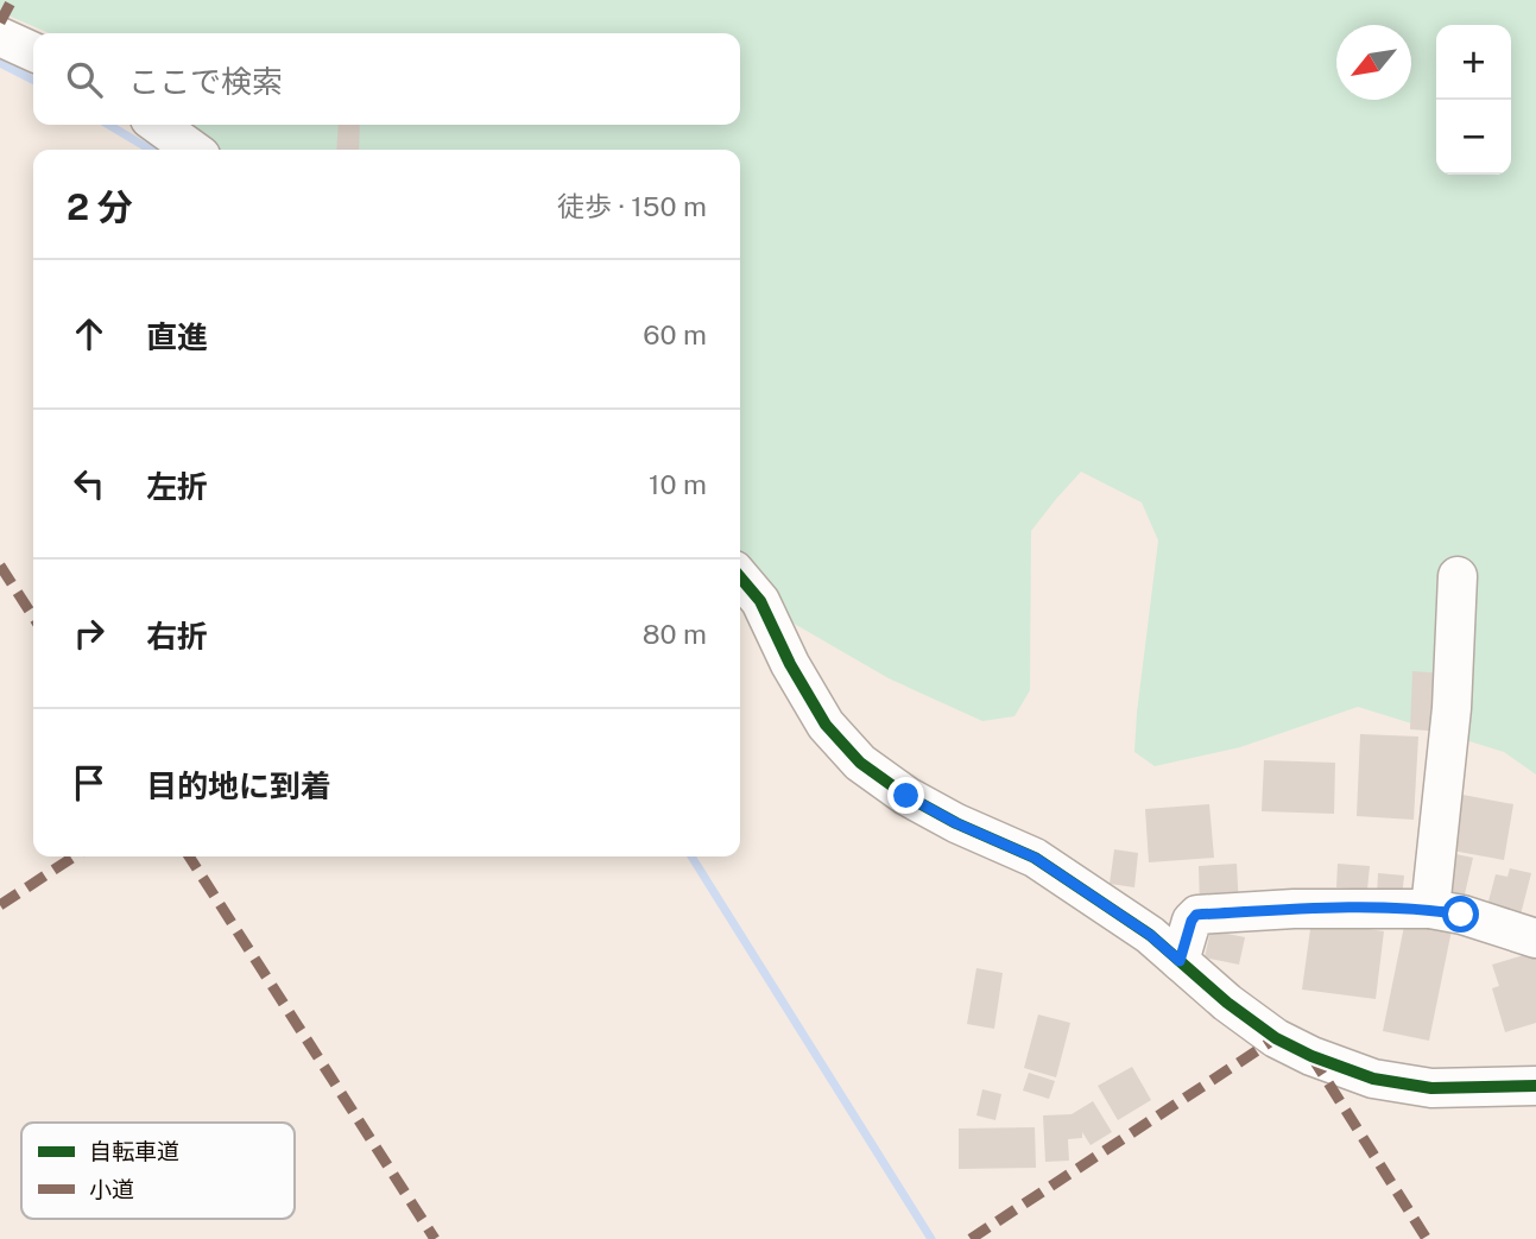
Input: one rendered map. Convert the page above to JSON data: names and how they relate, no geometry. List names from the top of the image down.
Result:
{
  "legend": ["自転車道", "小道"],
  "north": "bottom left",
  "page": {
    "map_buttons": ["+", "−"],
    "search": "ここで検索",
    "heading": ["2 分", "徒歩 · 150 m"],
    "list": [
      ["直進", "60 m"],
      ["左折", "10 m"],
      ["右折", "80 m"],
      "目的地に到着"
    ]
  }
}
